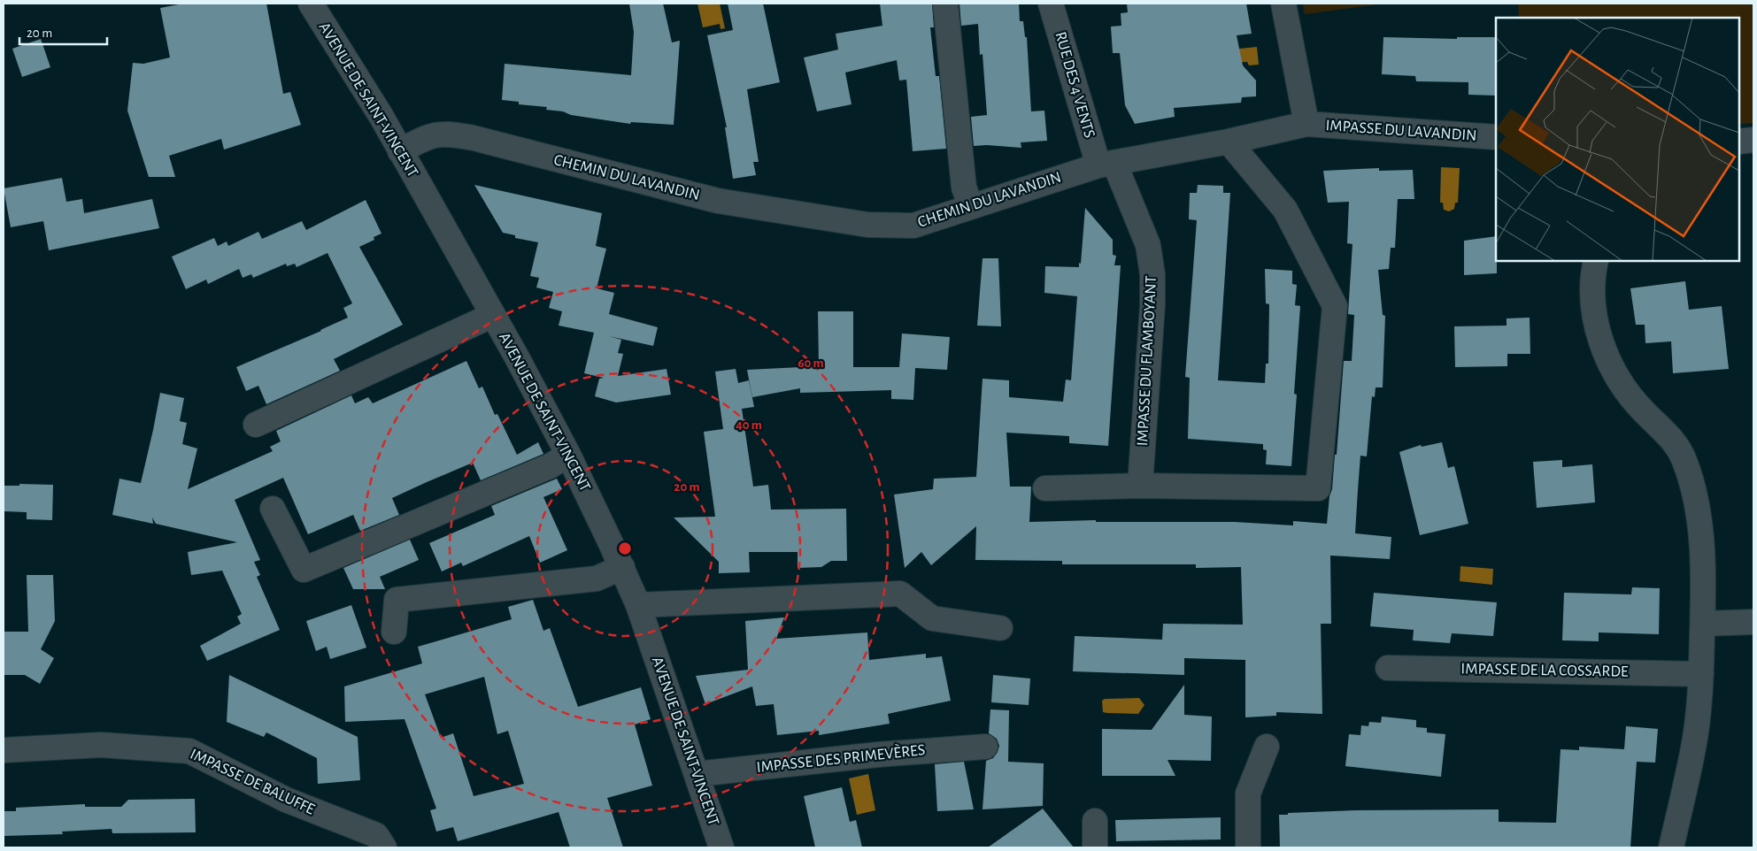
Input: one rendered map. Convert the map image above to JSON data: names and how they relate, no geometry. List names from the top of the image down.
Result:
{
  "streets": {
    "street": [
      "RUE DES 4 VENTS",
      "AVENUE DE SAINT-VINCENT",
      "IMPASSE DU LAVANDIN",
      "CHEMIN DU LAVANDIN",
      "IMPASSE DU FLAMBOYANT",
      "IMPASSE DE LA COSSARDE",
      "IMPASSE DES PRIMEVÈRES",
      "IMPASSE DE BALUFFE"
    ]
  },
  "crossings": [
    ["RUE DES 4 VENTS", "CHEMIN DU LAVANDIN"],
    ["RUE DES 4 VENTS", "IMPASSE DU FLAMBOYANT"],
    ["AVENUE DE SAINT-VINCENT", "CHEMIN DU LAVANDIN"],
    ["AVENUE DE SAINT-VINCENT", "IMPASSE DES PRIMEVÈRES"],
    ["IMPASSE DU LAVANDIN", "CHEMIN DU LAVANDIN"],
    ["CHEMIN DU LAVANDIN", "IMPASSE DU FLAMBOYANT"]
  ],
  "scale_bar": "20 m",
  "rings": ["60 m", "40 m", "20 m"]
}
